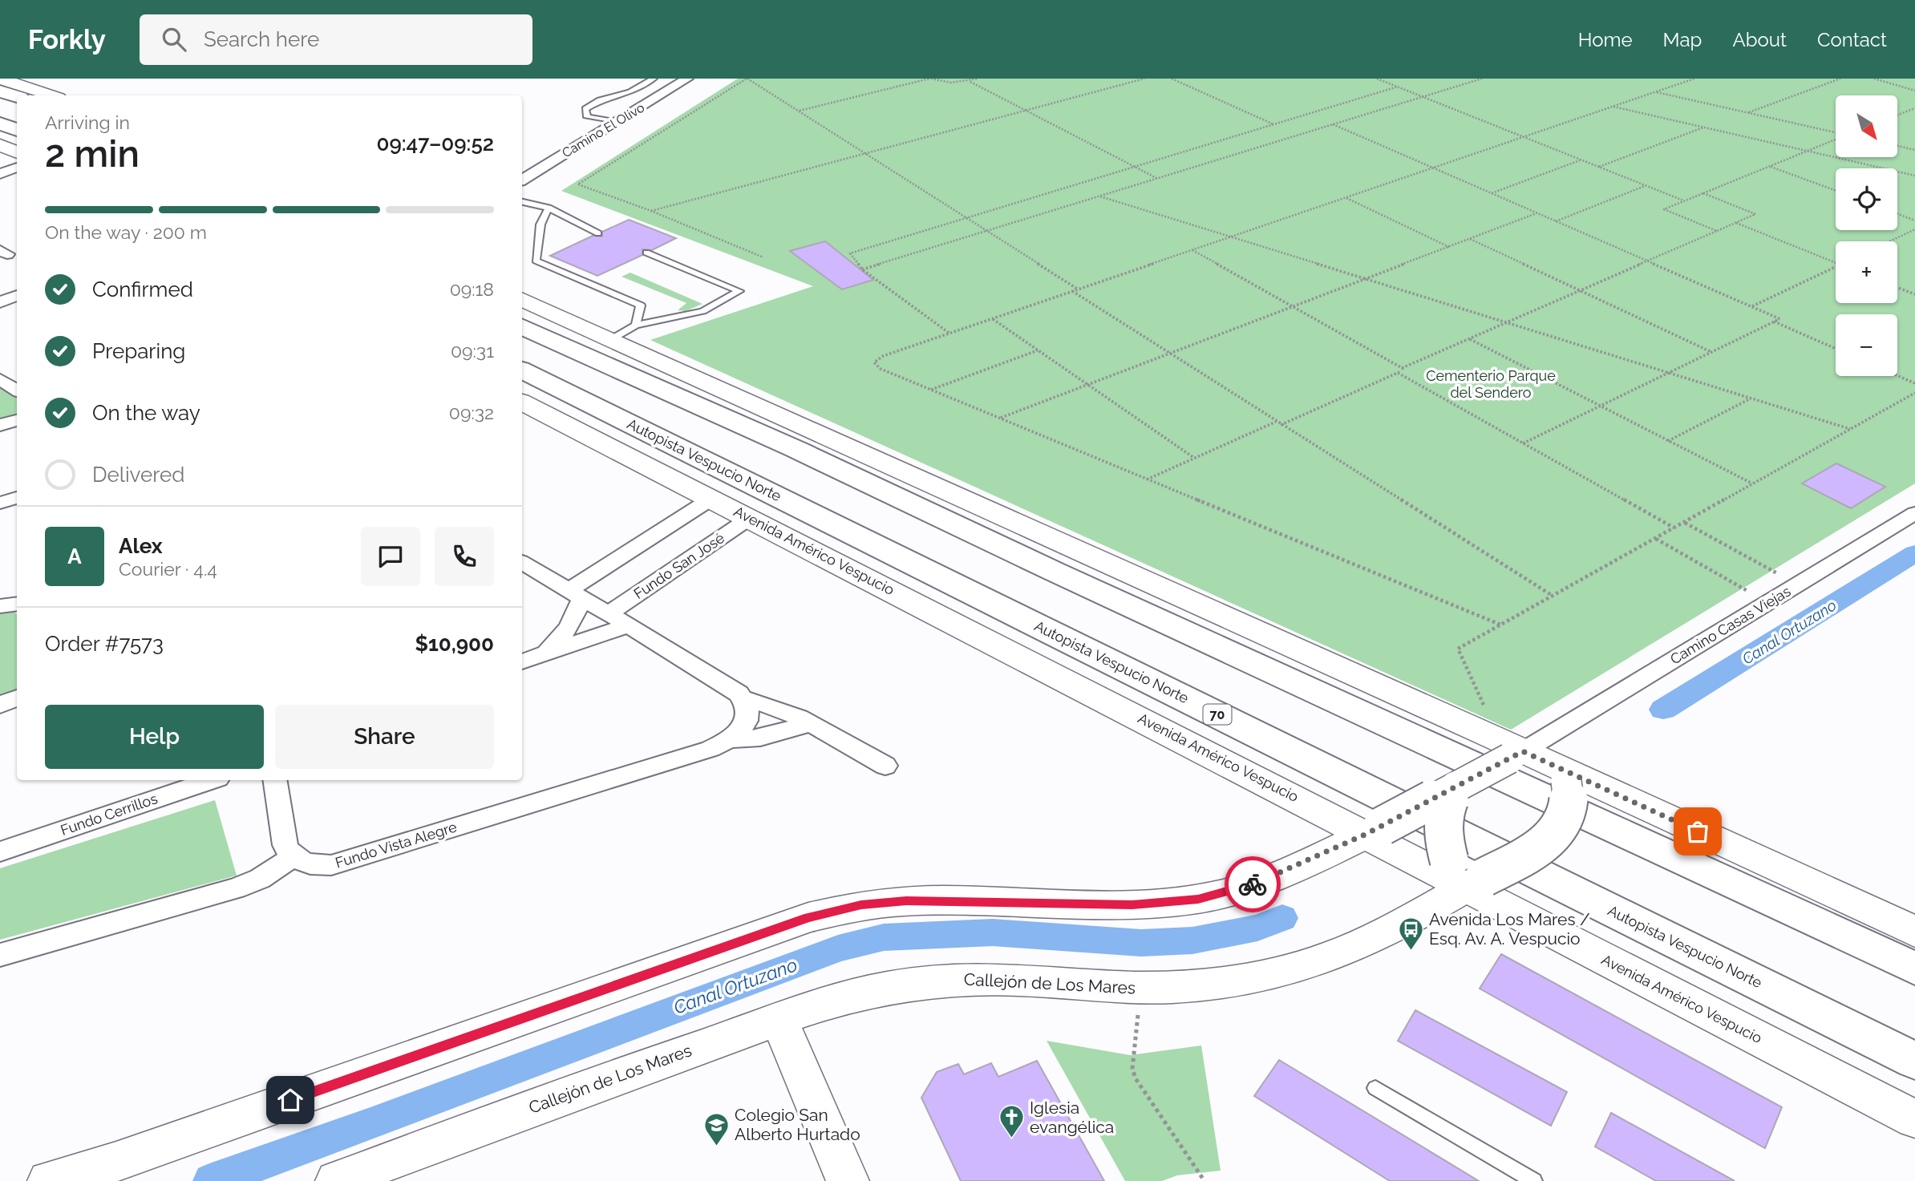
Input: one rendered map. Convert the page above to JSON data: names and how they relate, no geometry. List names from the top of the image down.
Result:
{
  "streets": {
    "highway": ["Autopista Vespucio Norte", "70"],
    "main road": ["Avenida Américo Vespucio", "Callejón de Los Mares"],
    "street": [
      "Camino El Olivo",
      "Fundo San José",
      "Camino Casas Viejas",
      "Fundo Cerrillos",
      "Fundo Vista Alegre"
    ]
  },
  "crossings": [
    ["Avenida Américo Vespucio", "Fundo San José"],
    ["Avenida Américo Vespucio", "Camino Casas Viejas"],
    ["Avenida Américo Vespucio", "Callejón de Los Mares"],
    ["Camino Casas Viejas", "Callejón de Los Mares"]
  ],
  "water": ["Canal Ortuzano"],
  "parks": ["Cementerio Parque del Sendero"],
  "places": {
    "bus stop": ["Avenida Los Mares / Esq. Av. A. Vespucio"],
    "church": ["Iglesia evangélica"],
    "school or university": ["Colegio San Alberto Hurtado"]
  },
  "north": "bottom right",
  "page": {
    "header": "Forkly",
    "search": "Search here",
    "nav": [
      "Home",
      "Map",
      "About",
      "Contact"
    ],
    "map_buttons": ["+", "−"],
    "heading": ["2 min", "Arriving in", "09:47–09:52"],
    "panel": [
      "Alex",
      "Courier · 4.4",
      "Order #7573",
      "$10,900"
    ],
    "bar": "On the way · 200 m",
    "list": [
      ["Confirmed", "09:18"],
      ["Preparing", "09:31"],
      ["On the way", "09:32"],
      "Delivered"
    ],
    "round": "A",
    "buttons": ["Help", "Share"]
  }
}
